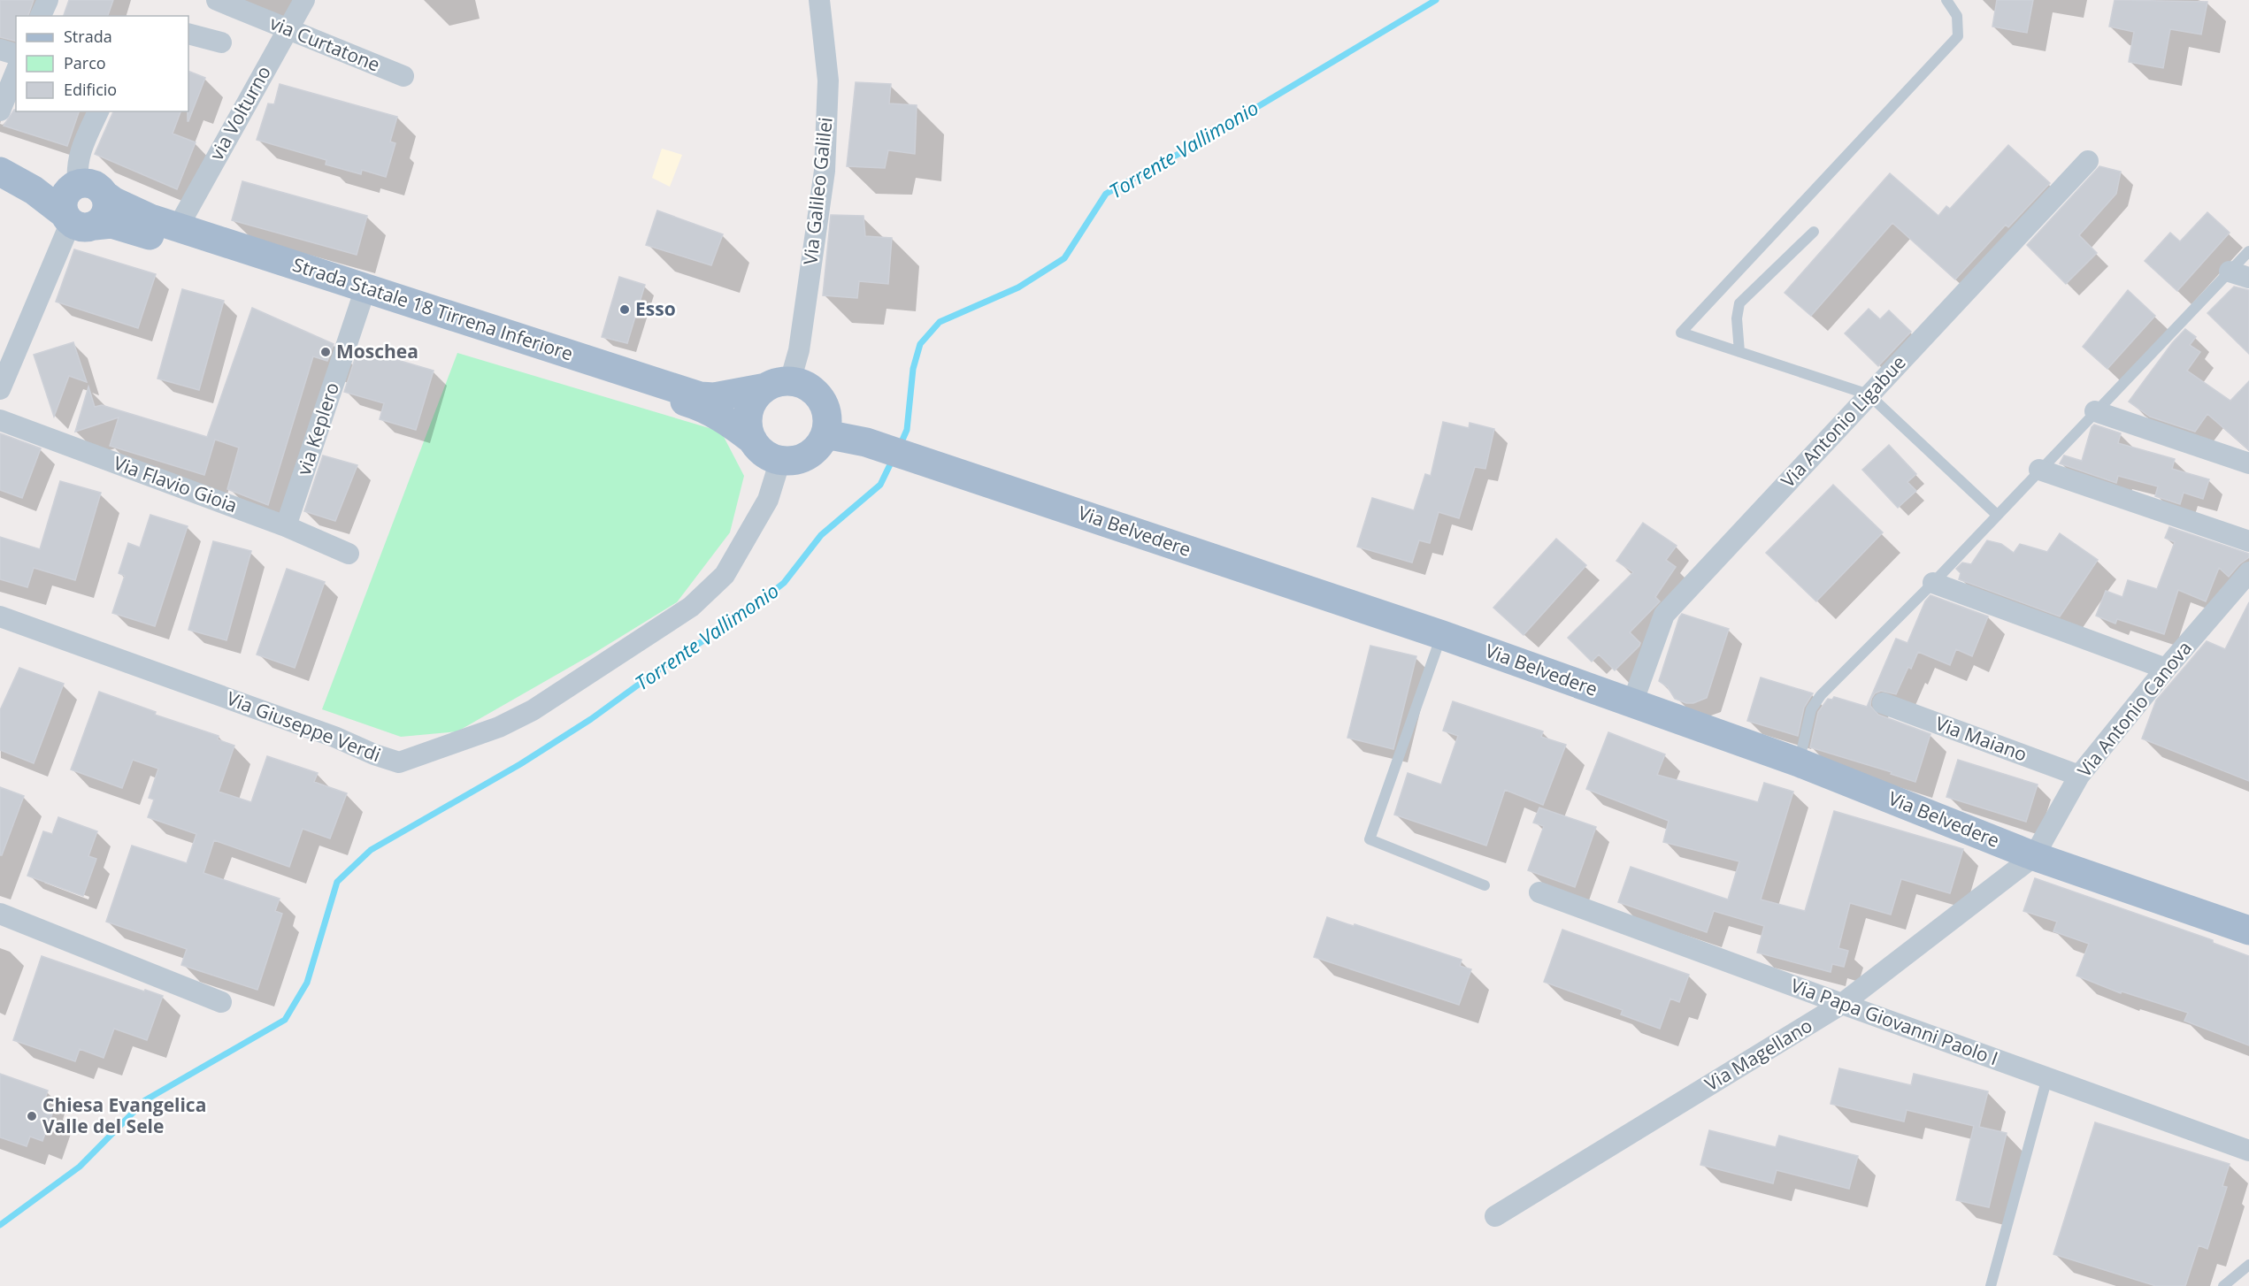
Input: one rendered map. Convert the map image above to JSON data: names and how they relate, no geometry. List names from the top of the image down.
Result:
{
  "streets": {
    "main road": ["Strada Statale 18 Tirrena Inferiore", "Via Belvedere"],
    "street": [
      "via Curtatone",
      "via Volturno",
      "Via Galileo Galilei",
      "Via Antonio Ligabue",
      "via Keplero",
      "Via Flavio Gioia",
      "Via Antonio Canova",
      "Via Giuseppe Verdi",
      "Via Maiano",
      "Via Papa Giovanni Paolo I",
      "Via Magellano"
    ]
  },
  "crossings": [
    ["via Curtatone", "via Volturno"],
    ["via Volturno", "Strada Statale 18 Tirrena Inferiore"],
    ["Via Galileo Galilei", "Strada Statale 18 Tirrena Inferiore"],
    ["Via Galileo Galilei", "Via Belvedere"],
    ["Via Galileo Galilei", "Via Giuseppe Verdi"],
    ["Strada Statale 18 Tirrena Inferiore", "via Keplero"],
    ["Strada Statale 18 Tirrena Inferiore", "Via Belvedere"],
    ["Strada Statale 18 Tirrena Inferiore", "Via Giuseppe Verdi"],
    ["Via Antonio Ligabue", "Via Belvedere"],
    ["via Keplero", "Via Flavio Gioia"],
    ["Via Belvedere", "Via Antonio Canova"],
    ["Via Belvedere", "Via Giuseppe Verdi"],
    ["Via Belvedere", "Via Magellano"],
    ["Via Antonio Canova", "Via Maiano"],
    ["Via Antonio Canova", "Via Magellano"],
    ["Via Papa Giovanni Paolo I", "Via Magellano"]
  ],
  "water": ["Torrente Vallimonio"],
  "places": ["Esso", "Moschea", "Chiesa Evangelica Valle del Sele"],
  "legend": ["Strada", "Parco", "Edificio"]
}
